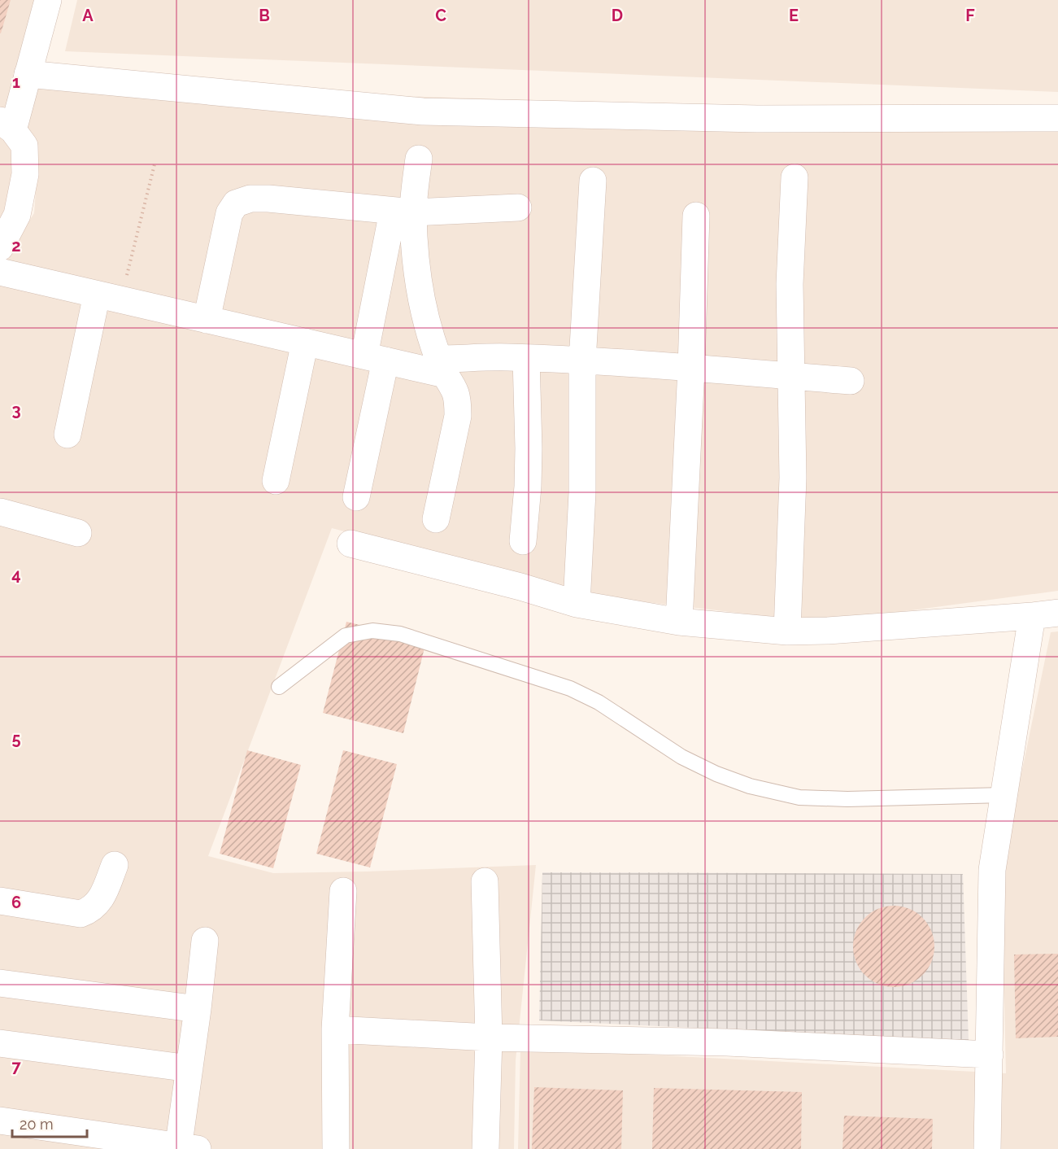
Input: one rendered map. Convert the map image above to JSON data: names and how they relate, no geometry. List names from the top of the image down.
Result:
{
  "scale_bar": "20 m",
  "grid": {
    "columns": [
      "A",
      "B",
      "C",
      "D",
      "E",
      "F"
    ],
    "rows": [
      "1",
      "2",
      "3",
      "4",
      "5",
      "6",
      "7"
    ]
  }
}
